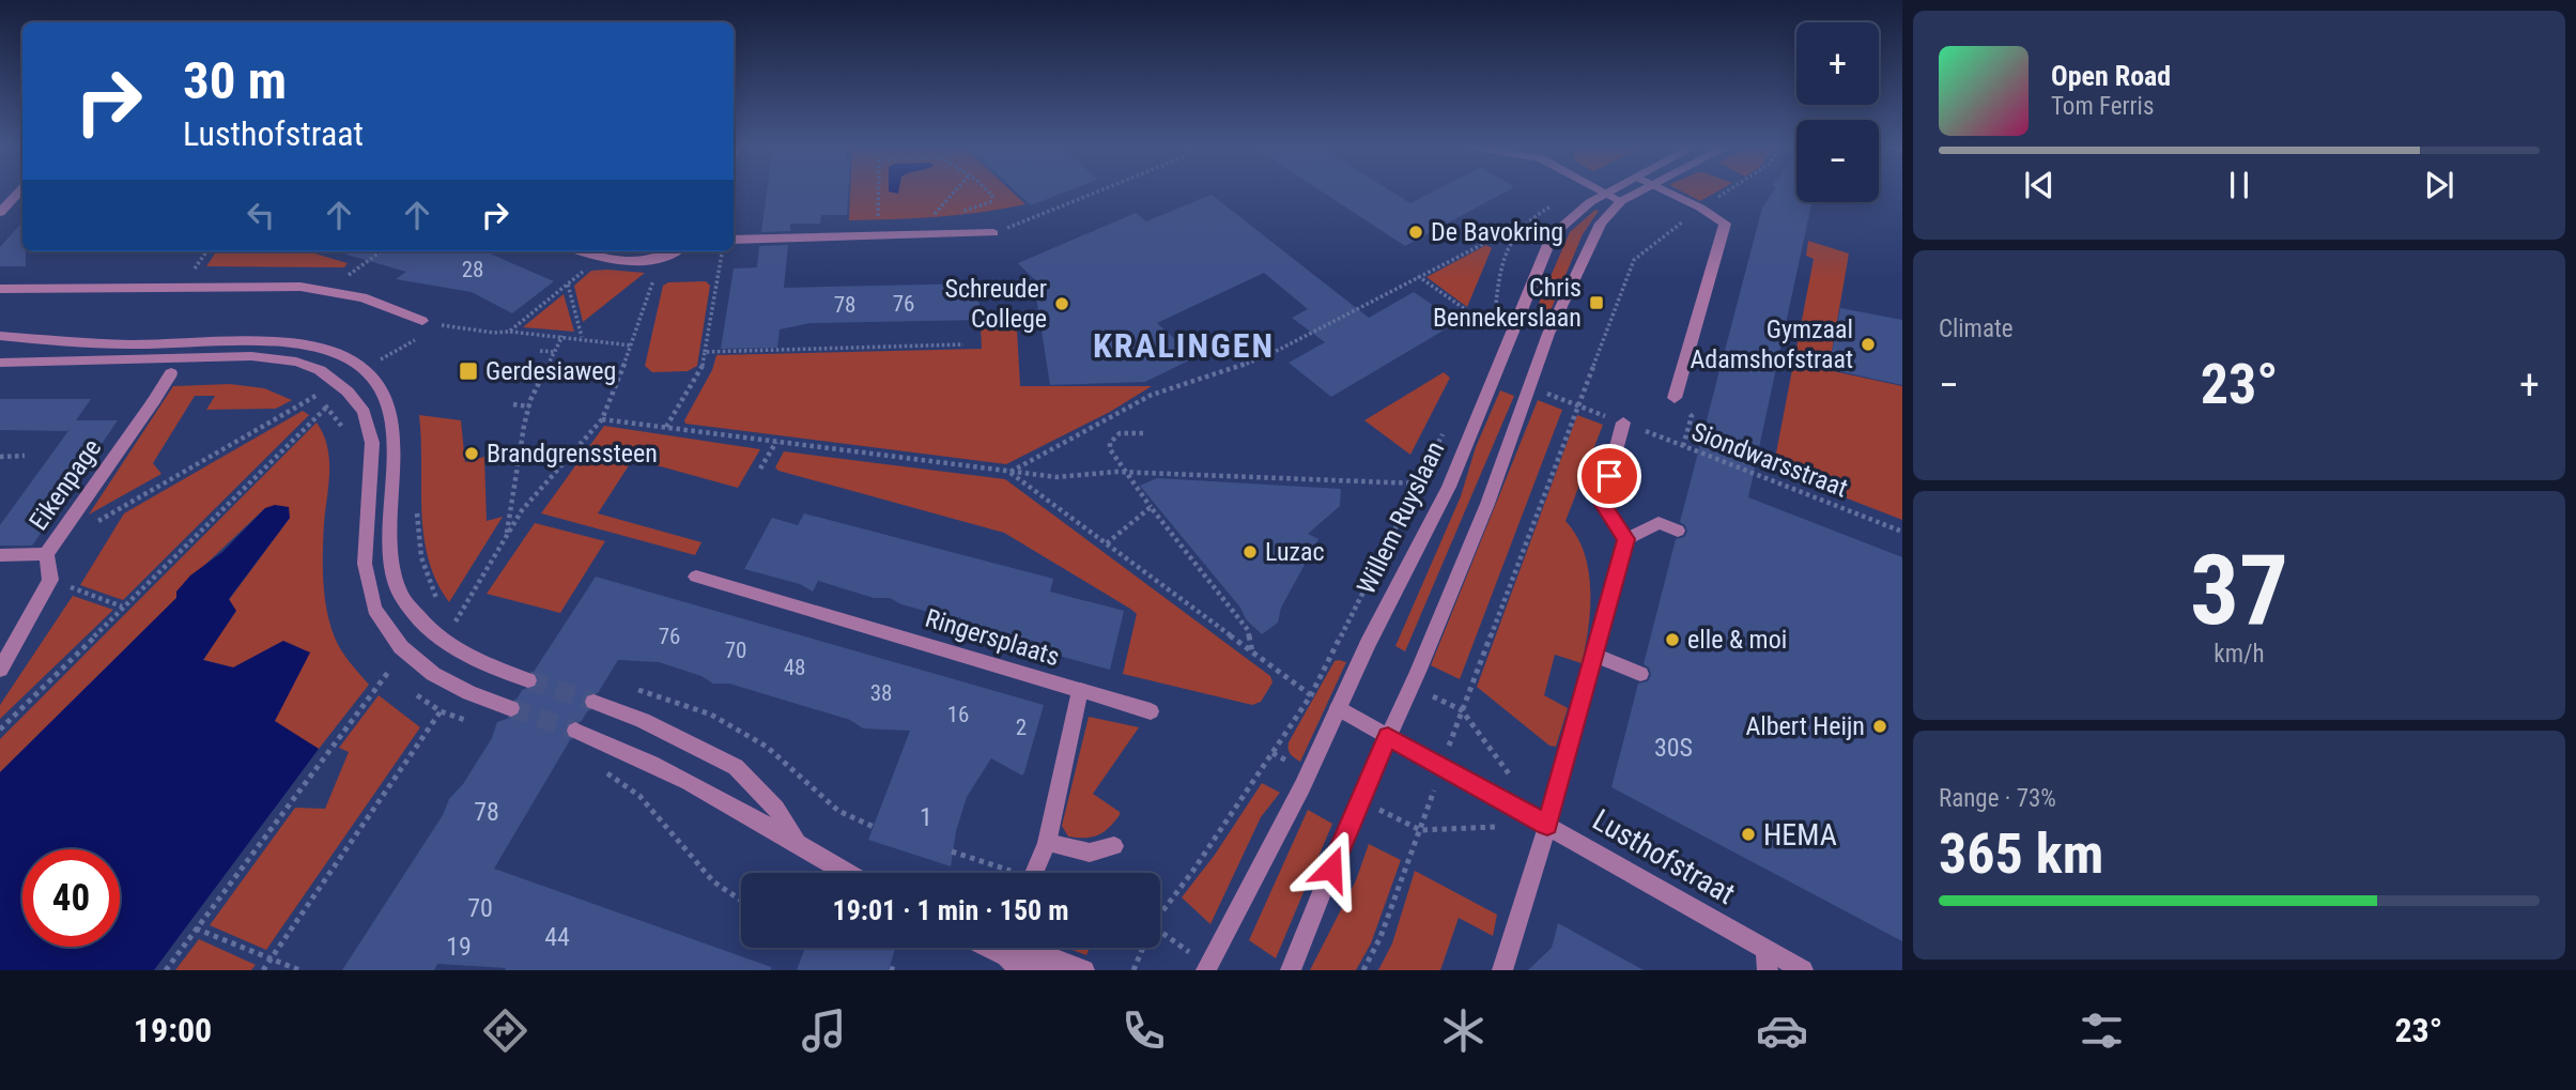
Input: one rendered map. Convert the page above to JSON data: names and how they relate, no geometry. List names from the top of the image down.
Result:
{
  "streets": {
    "street": [
      "Eikenpage",
      "Willem Ruyslaan",
      "Ringersplaats",
      "Lusthofstraat"
    ],
    "path": ["Siondwarsstraat"]
  },
  "crossings": [
    ["Willem Ruyslaan", "Lusthofstraat"]
  ],
  "districts": ["KRALINGEN"],
  "places": {
    "other": [
      "De Bavokring",
      "Schreuder College",
      "Gymzaal Adamshofstraat",
      "Brandgrenssteen",
      "Luzac",
      "elle & moi",
      "Albert Heijn",
      "HEMA"
    ],
    "transit": ["Chris Bennekerslaan", "Gerdesiaweg"]
  },
  "house_numbers": [
    "28",
    "76",
    "78",
    "76",
    "70",
    "48",
    "38",
    "16",
    "2",
    "30S",
    "78",
    "1",
    "70",
    "44",
    "19"
  ],
  "page": {
    "map_buttons": ["+", "−"],
    "turn": ["30 m", "Lusthofstraat"],
    "song": ["Open Road", "Tom Ferris"],
    "tile": [
      "Climate",
      ["37", "km/h"],
      ["Range · 73%", "365 km"]
    ],
    "heat": ["−", "23°", "+"],
    "limit": "40",
    "trip": "19:01 · 1 min · 150 m",
    "tabs": ["19:00", "23°"]
  }
}
